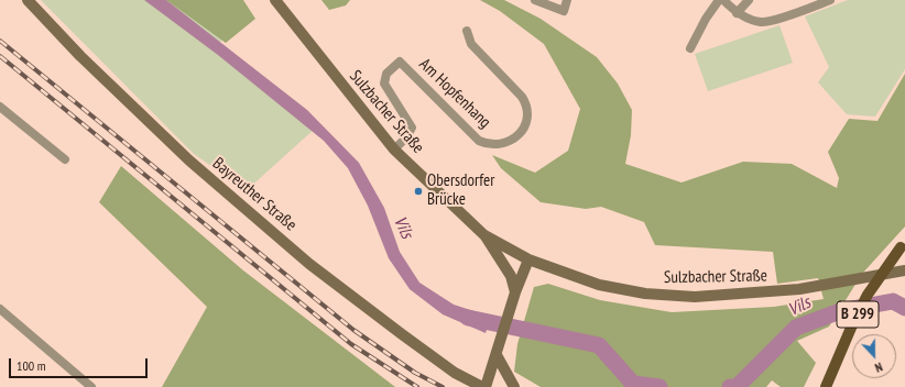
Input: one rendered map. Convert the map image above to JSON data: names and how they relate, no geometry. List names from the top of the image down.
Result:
{
  "streets": {
    "main road": ["Sulzbacher Straße", "Bayreuther Straße", "B 299"],
    "street": ["Am Hopfenhang"]
  },
  "crossings": [
    ["Am Hopfenhang", "Sulzbacher Straße"]
  ],
  "water": ["Vils"],
  "places": ["Obersdorfer Brücke"],
  "scale_bar": "100 m",
  "north": "bottom"
}
